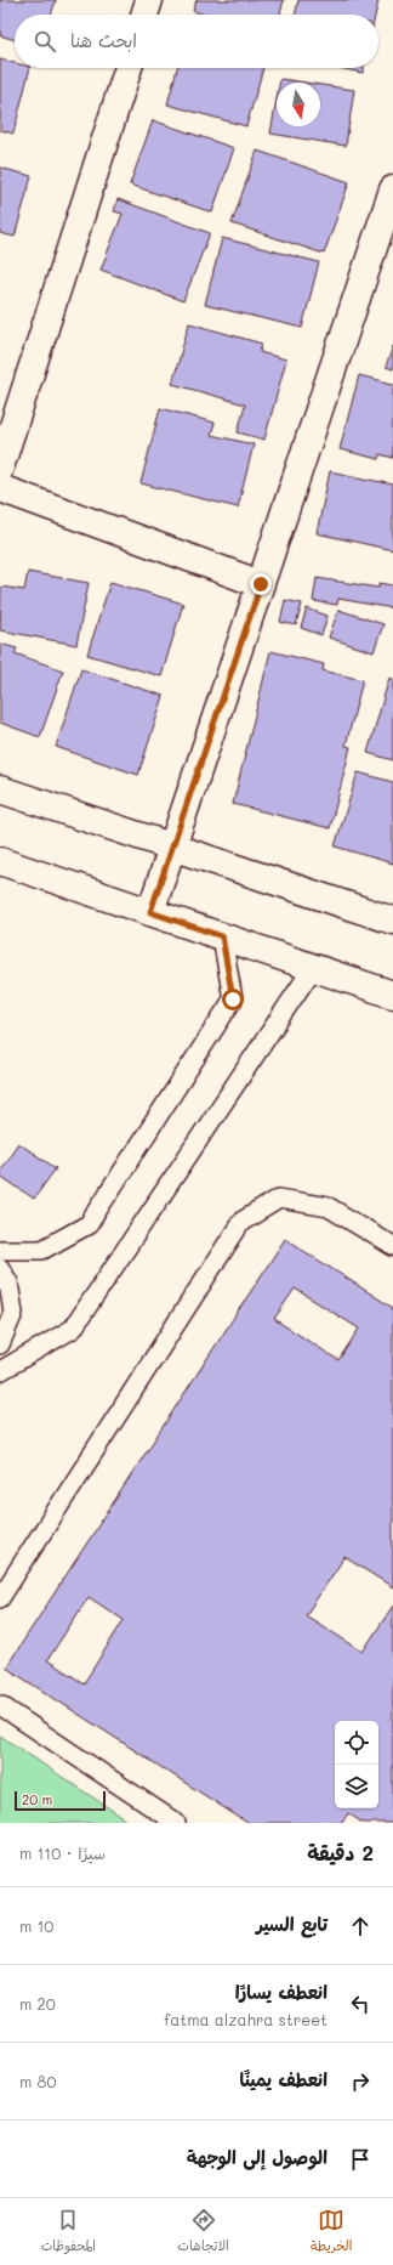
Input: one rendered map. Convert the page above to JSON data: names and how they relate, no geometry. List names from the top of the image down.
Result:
{
  "scale_bar": "20 m",
  "north": "bottom",
  "page": {
    "search": "ابحث هنا",
    "scale": "20 m",
    "heading": ["2 دقيقة", "سيرًا · 110 m"],
    "list": [
      ["تابع السير", "10 m"],
      ["انعطف يسارًا", "fatma alzahra street", "20 m"],
      ["انعطف يمينًا", "80 m"],
      "الوصول إلى الوجهة"
    ],
    "nav": ["الخريطة", "الاتجاهات", "المحفوظات"]
  }
}
